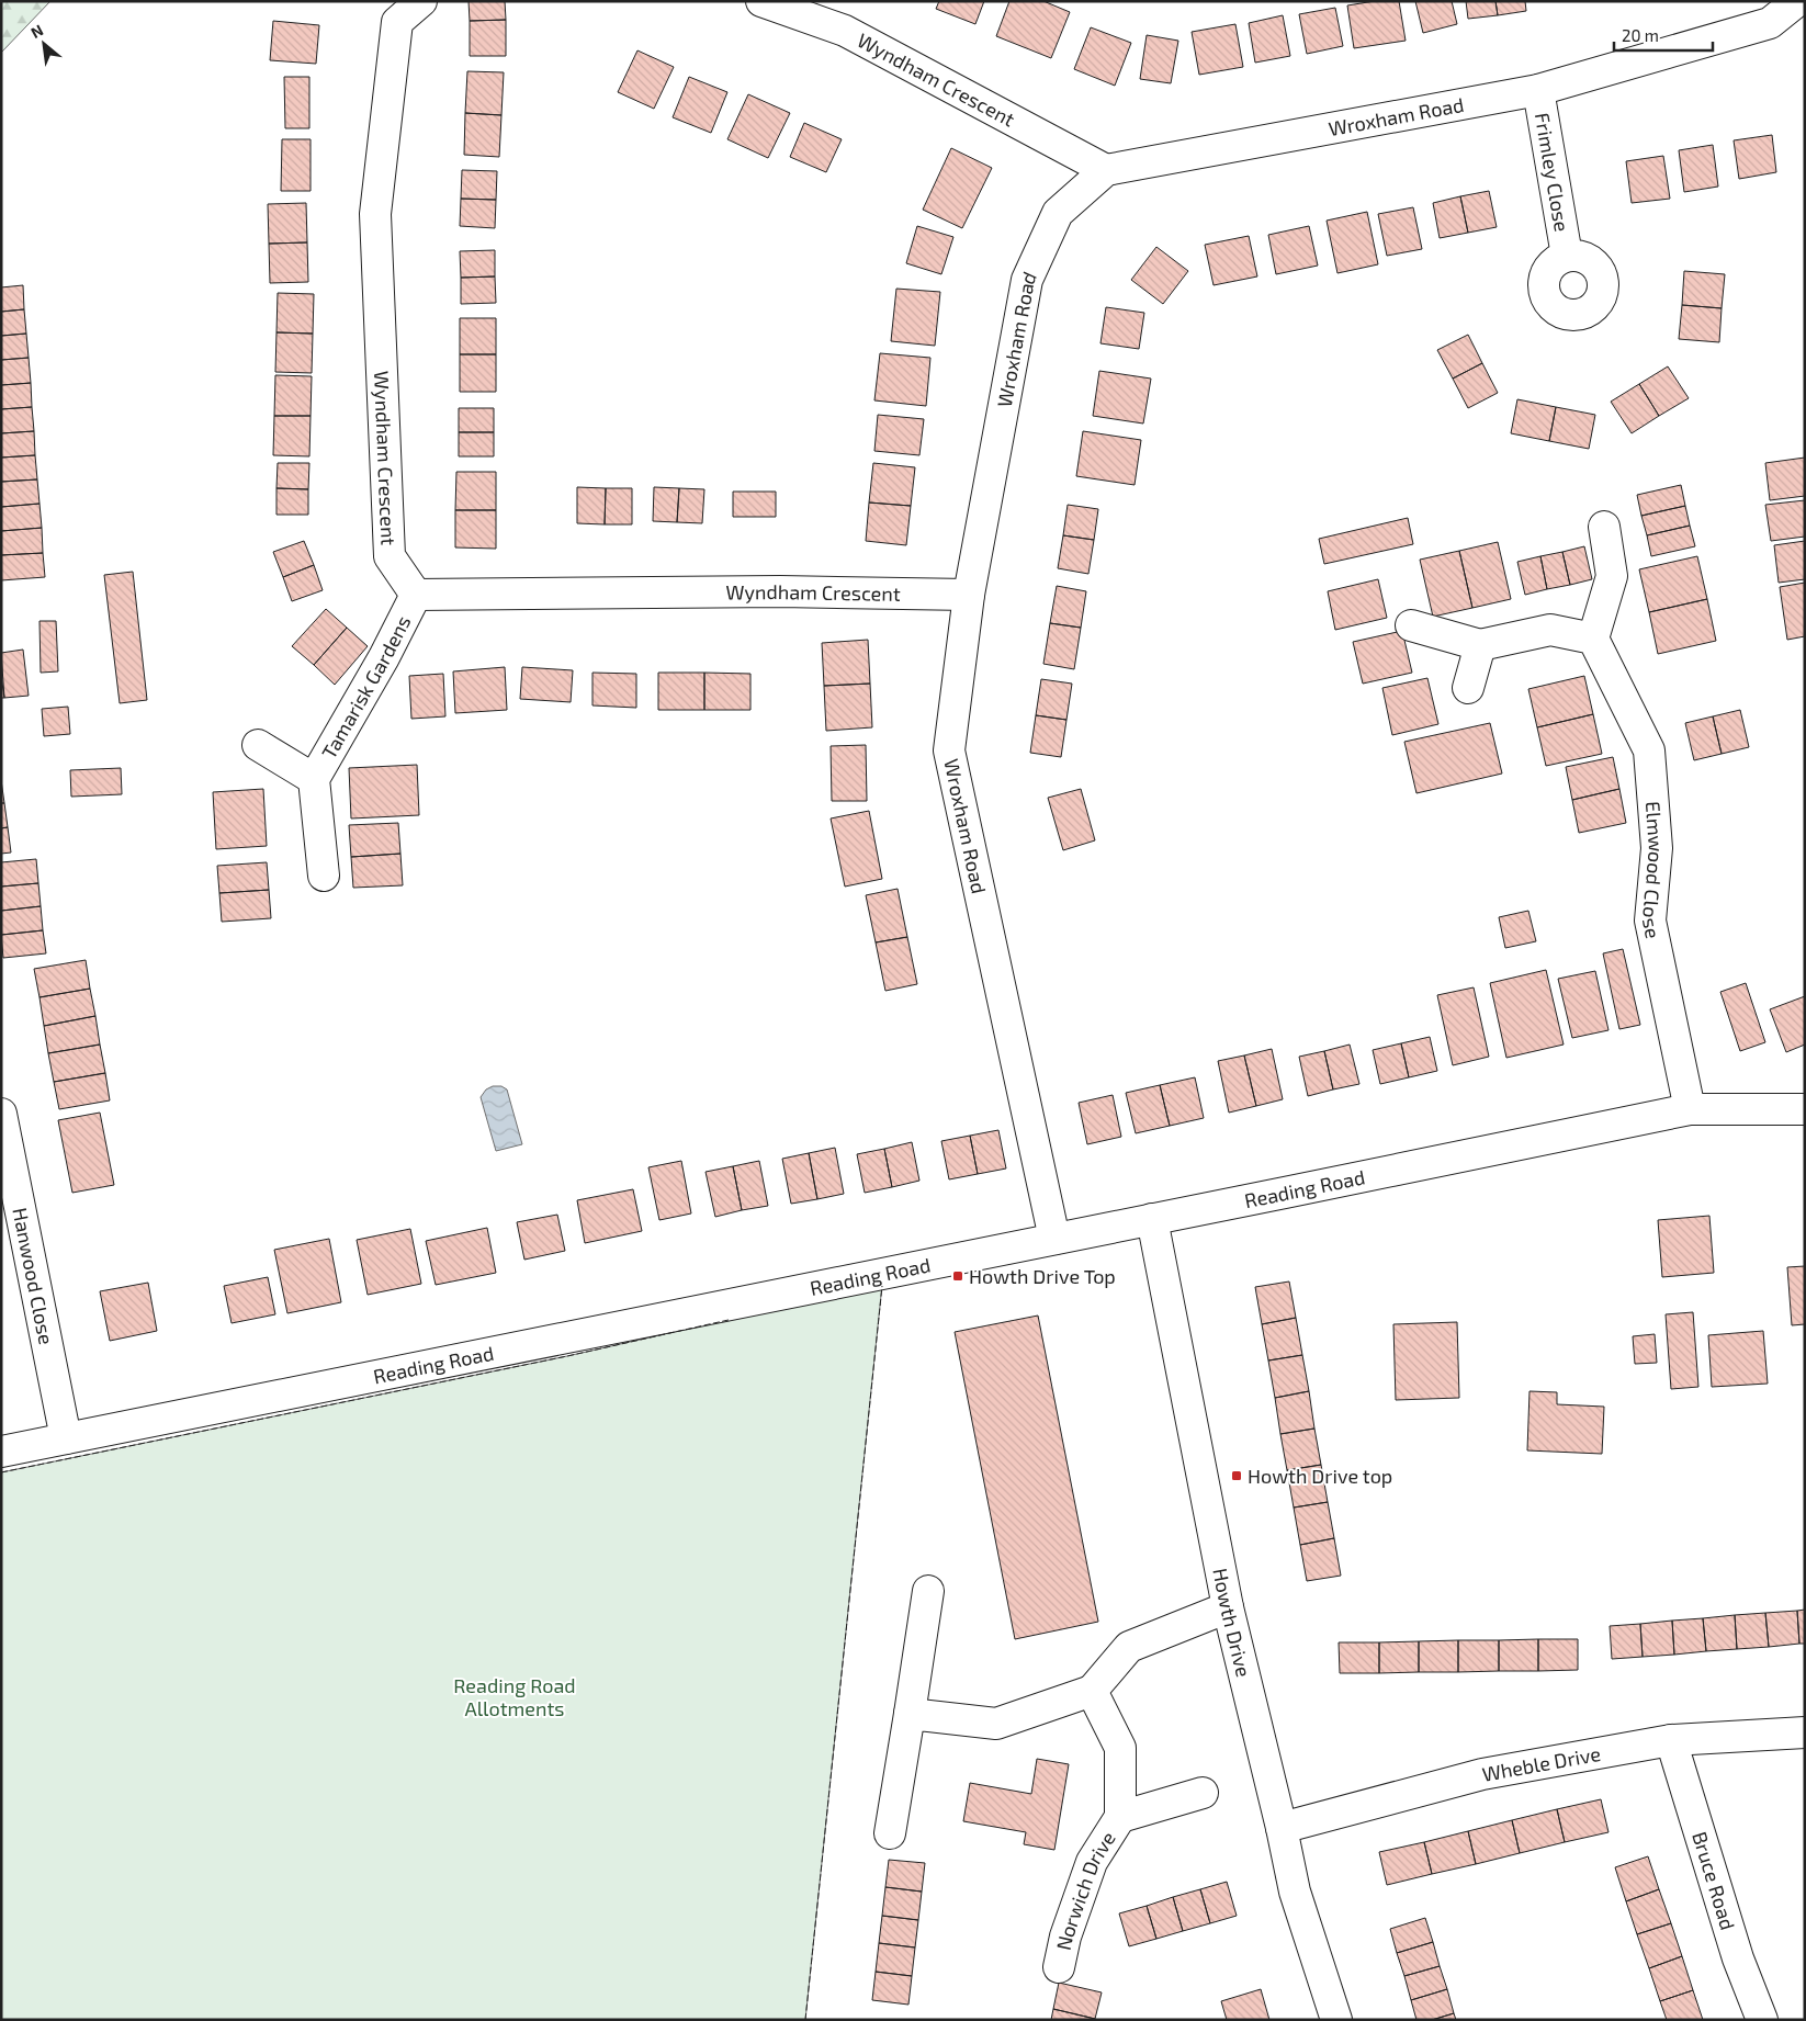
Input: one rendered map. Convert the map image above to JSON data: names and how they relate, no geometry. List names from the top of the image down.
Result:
{
  "streets": {
    "street": [
      "Wyndham Crescent",
      "Wroxham Road",
      "Frimley Close",
      "Tamarisk Gardens",
      "Elmwood Close",
      "Reading Road",
      "Hanwood Close",
      "Howth Drive",
      "Wheble Drive",
      "Bruce Road",
      "Norwich Drive"
    ]
  },
  "crossings": [
    ["Wyndham Crescent", "Wroxham Road"],
    ["Wyndham Crescent", "Tamarisk Gardens"],
    ["Wroxham Road", "Frimley Close"],
    ["Wroxham Road", "Reading Road"],
    ["Elmwood Close", "Reading Road"],
    ["Reading Road", "Hanwood Close"],
    ["Reading Road", "Howth Drive"],
    ["Howth Drive", "Wheble Drive"],
    ["Wheble Drive", "Bruce Road"]
  ],
  "parks": ["Reading Road Allotments"],
  "places": {
    "transit": ["Howth Drive Top", "Howth Drive top"]
  },
  "scale_bar": "20 m",
  "north": "top left"
}
